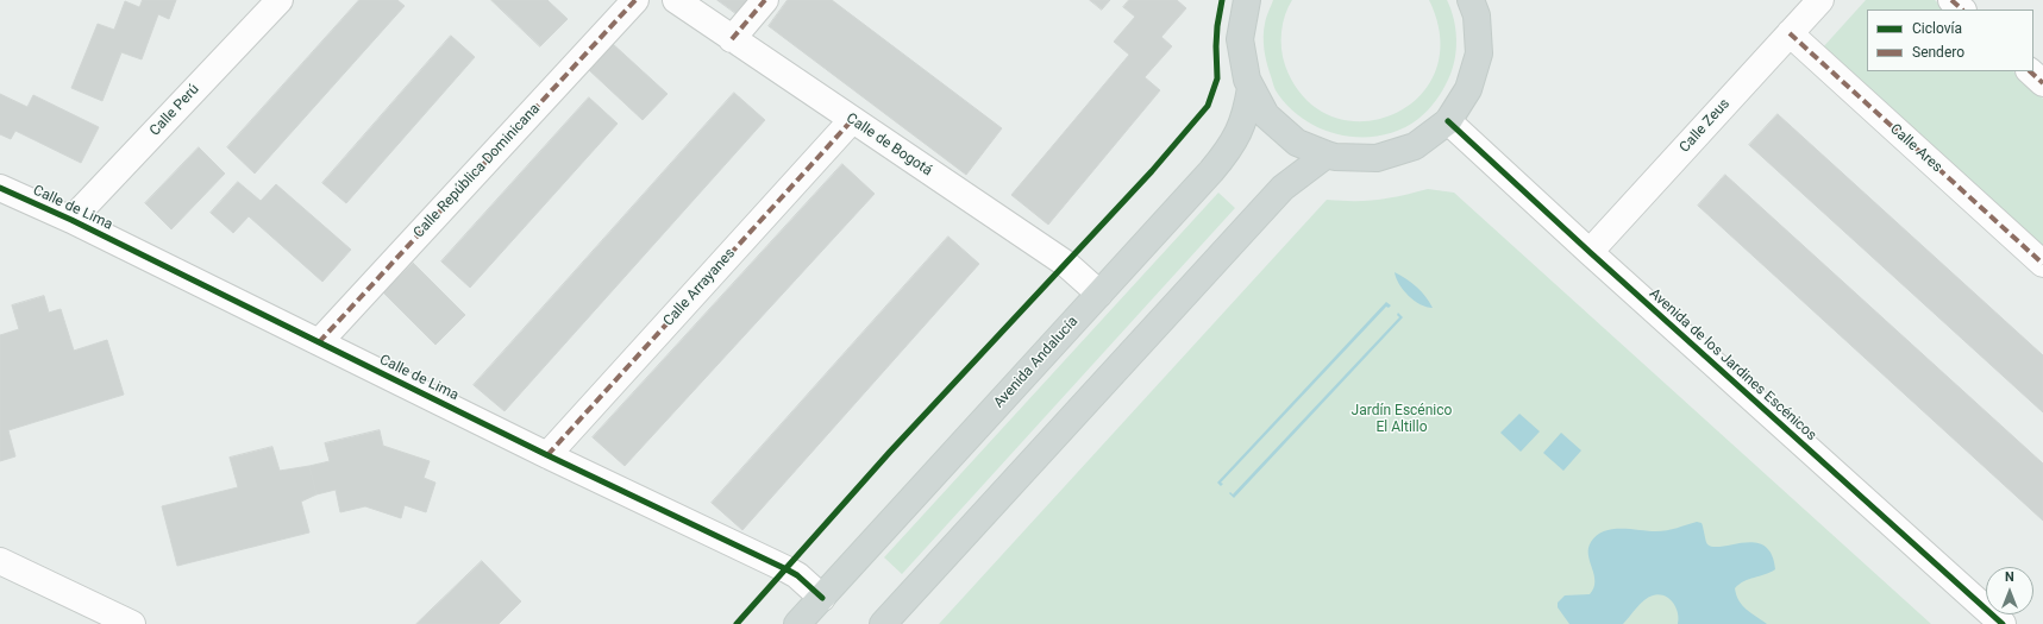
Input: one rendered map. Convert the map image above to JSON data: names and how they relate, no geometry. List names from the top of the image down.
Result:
{
  "streets": {
    "main road": ["Avenida Andalucía"],
    "street": [
      "Calle Perú",
      "Calle Zeus",
      "Calle de Bogotá",
      "Calle Ares",
      "Calle República Dominicana",
      "Calle de Lima",
      "Calle Arrayanes",
      "Avenida de los Jardines Escénicos"
    ]
  },
  "crossings": [
    ["Calle Perú", "Calle de Lima"],
    ["Calle Zeus", "Calle Ares"],
    ["Calle Zeus", "Avenida de los Jardines Escénicos"],
    ["Calle de Bogotá", "Calle Arrayanes"],
    ["Calle de Bogotá", "Avenida Andalucía"],
    ["Calle República Dominicana", "Calle de Lima"],
    ["Calle de Lima", "Calle Arrayanes"],
    ["Calle de Lima", "Avenida Andalucía"]
  ],
  "parks": ["Jardín Escénico El Altillo"],
  "legend": ["Ciclovía", "Sendero"],
  "north": "top"
}
